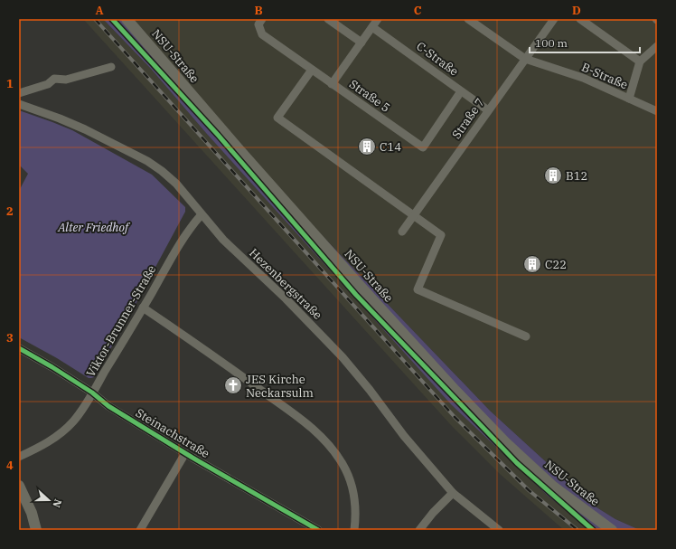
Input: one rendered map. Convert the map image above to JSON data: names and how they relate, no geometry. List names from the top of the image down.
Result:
{
  "streets": {
    "main road": ["NSU-Straße"],
    "street": [
      "C-Straße",
      "B-Straße",
      "Straße 5",
      "Straße 7",
      "Hezenbergstraße",
      "Viktor-Brunner-Straße",
      "Steinachstraße"
    ]
  },
  "crossings": [
    ["C-Straße", "Straße 5"],
    ["C-Straße", "Straße 7"],
    ["B-Straße", "Straße 7"],
    ["Hezenbergstraße", "Viktor-Brunner-Straße"],
    ["Viktor-Brunner-Straße", "Steinachstraße"]
  ],
  "parks": ["Alter Friedhof"],
  "places": {
    "building": ["C14", "B12", "C22"],
    "church": ["JES Kirche Neckarsulm"]
  },
  "scale_bar": "100 m",
  "north": "right",
  "grid": {
    "columns": [
      "A",
      "B",
      "C",
      "D"
    ],
    "rows": [
      "1",
      "2",
      "3",
      "4"
    ]
  }
}
